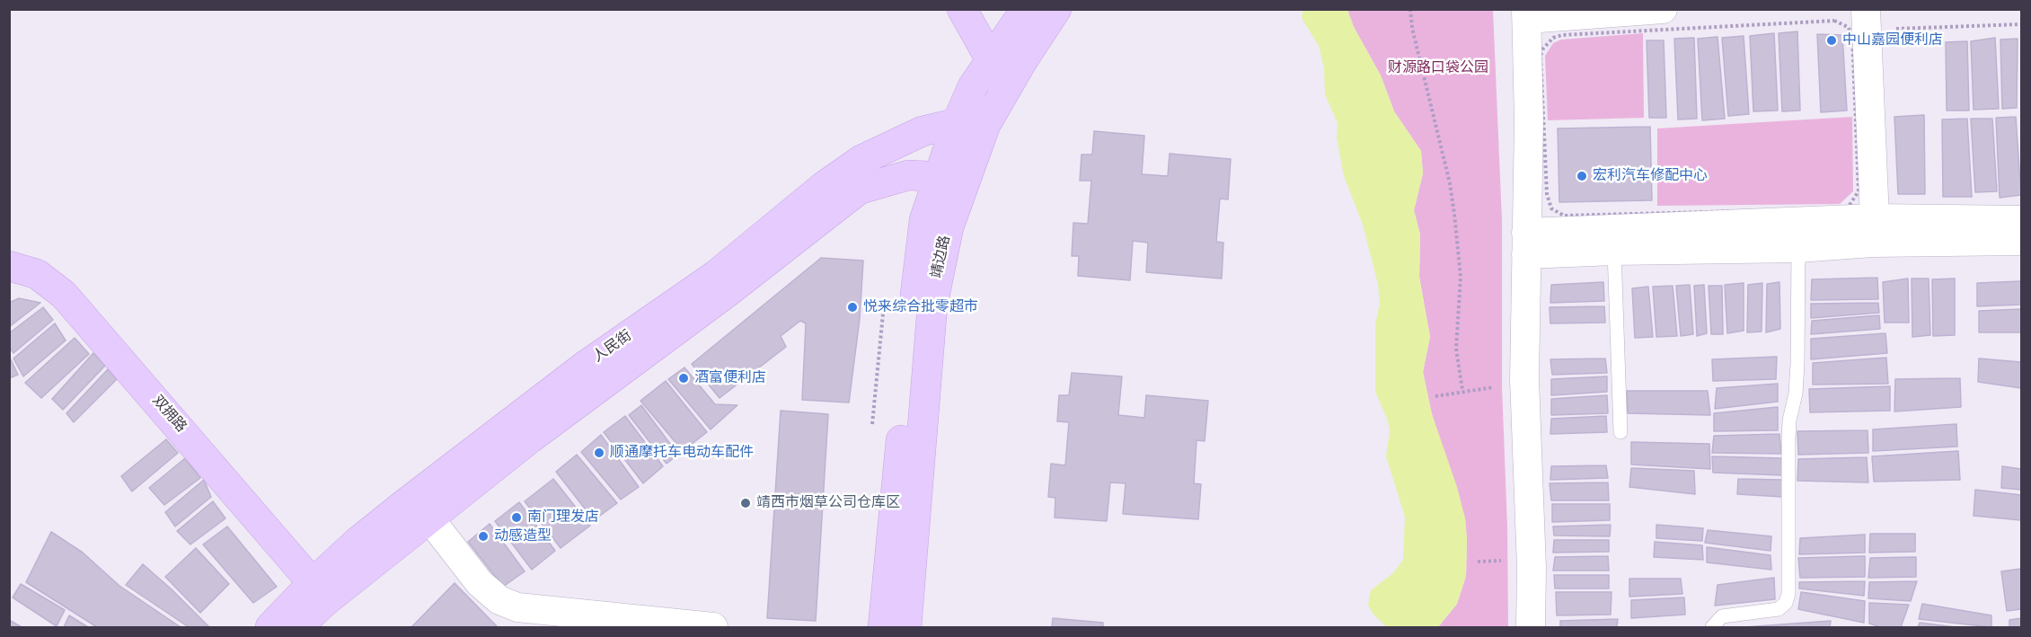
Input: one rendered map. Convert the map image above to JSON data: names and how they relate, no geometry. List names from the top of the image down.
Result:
{
  "streets": {
    "main road": ["靖边路", "人民街", "双拥路"]
  },
  "crossings": [
    ["靖边路", "人民街"],
    ["人民街", "双拥路"]
  ],
  "parks": ["财源路口袋公园"],
  "places": [
    "中山嘉园便利店",
    "宏利汽车修配中心",
    "悦来综合批零超市",
    "酒富便利店",
    "顺通摩托车电动车配件",
    "靖西市烟草公司仓库区",
    "南门理发店",
    "动感造型"
  ]
}
